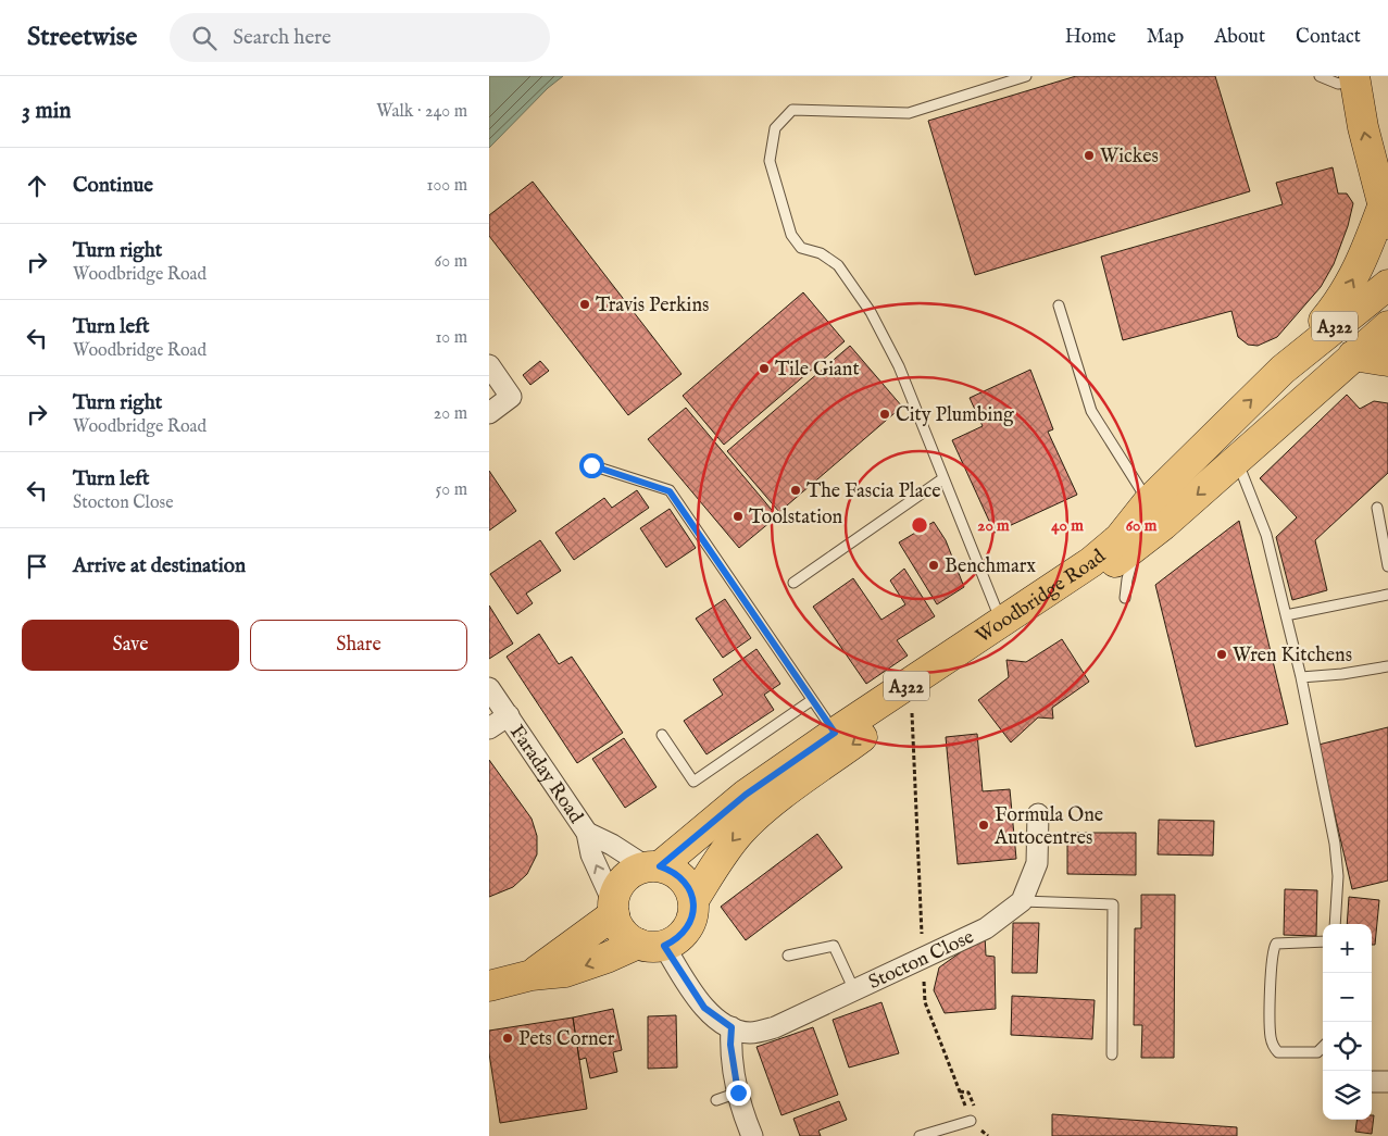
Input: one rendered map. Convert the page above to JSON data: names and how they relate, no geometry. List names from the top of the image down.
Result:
{
  "streets": {
    "main road": ["A322", "Woodbridge Road"],
    "street": ["Faraday Road", "Stocton Close"]
  },
  "crossings": [
    ["Woodbridge Road", "Faraday Road"],
    ["Woodbridge Road", "Stocton Close"],
    ["Faraday Road", "Stocton Close"]
  ],
  "places": [
    "Wickes",
    "Travis Perkins",
    "Tile Giant",
    "City Plumbing",
    "The Fascia Place",
    "Toolstation",
    "Benchmarx",
    "Wren Kitchens",
    "Formula One Autocentres",
    "Pets Corner"
  ],
  "page": {
    "header": "Streetwise",
    "search": "Search here",
    "nav": [
      "Home",
      "Map",
      "About",
      "Contact"
    ],
    "heading": ["3 min", "Walk · 240 m"],
    "list": [
      ["Continue", "100 m"],
      ["Turn right", "Woodbridge Road", "60 m"],
      ["Turn left", "Woodbridge Road", "10 m"],
      ["Turn right", "Woodbridge Road", "20 m"],
      ["Turn left", "Stocton Close", "50 m"],
      "Arrive at destination"
    ],
    "buttons": ["Save", "Share"],
    "map_buttons": ["+", "−"]
  },
  "rings": ["20 m", "40 m", "60 m"]
}
